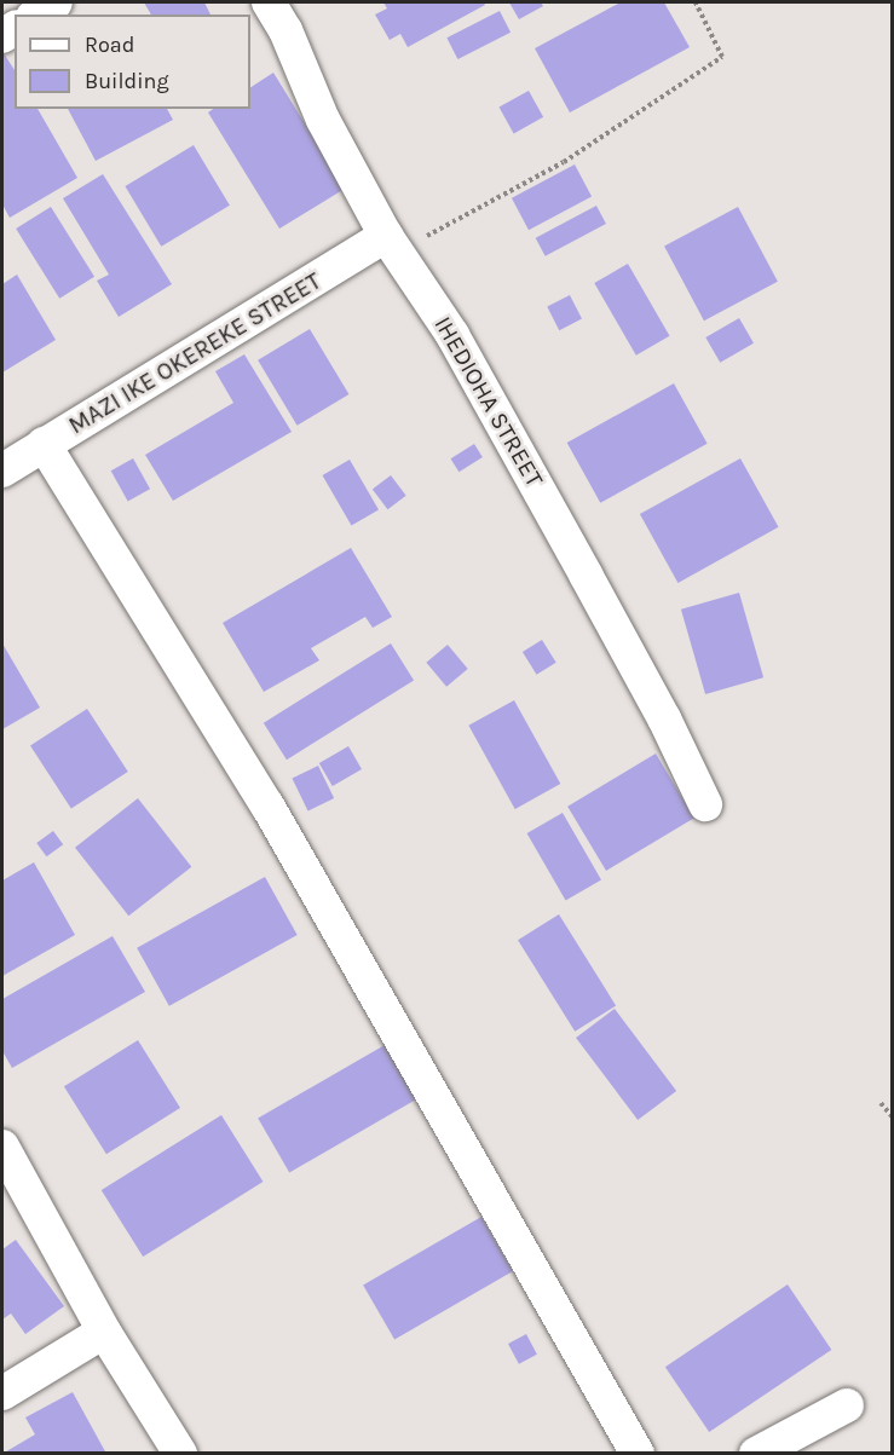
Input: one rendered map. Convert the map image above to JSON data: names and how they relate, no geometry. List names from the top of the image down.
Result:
{
  "streets": {
    "street": ["MAZI IKE OKEREKE STREET", "IHEDIOHA STREET"]
  },
  "crossings": [
    ["MAZI IKE OKEREKE STREET", "IHEDIOHA STREET"]
  ],
  "legend": ["Road", "Building"]
}
